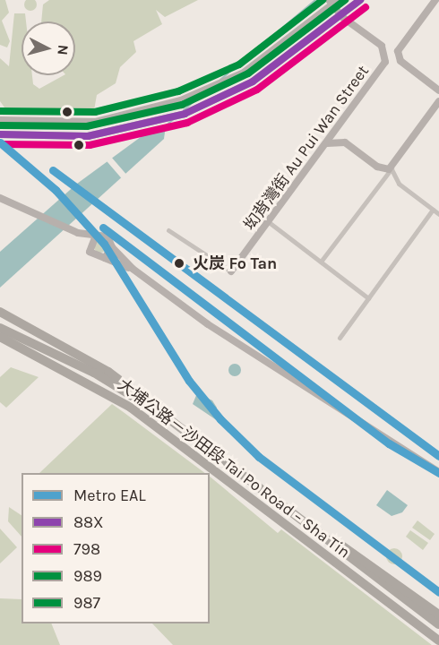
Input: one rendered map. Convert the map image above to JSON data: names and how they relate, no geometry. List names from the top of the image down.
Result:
{
  "streets": {
    "highway": ["大埔公路－沙田段 Tai Po Road – Sha Tin"],
    "street": ["㘭背灣街 Au Pui Wan Street"]
  },
  "places": ["火炭 Fo Tan"],
  "lines": [
    "transit line 88X",
    "transit line 989",
    "transit line 987",
    "transit line 798",
    "metro line EAL"
  ],
  "legend": [
    "Metro EAL",
    "88X",
    "798",
    "989",
    "987"
  ],
  "north": "right"
}
